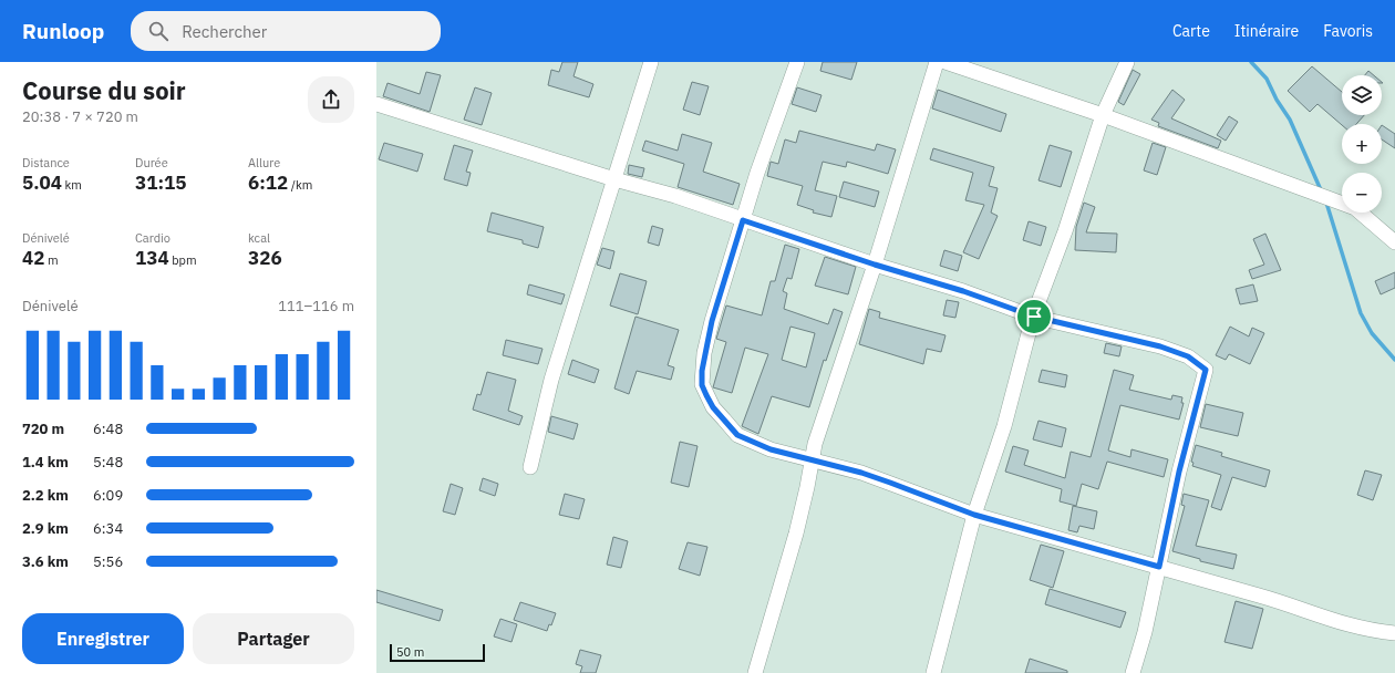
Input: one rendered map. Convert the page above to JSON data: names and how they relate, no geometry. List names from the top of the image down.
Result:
{
  "scale_bar": "50 m",
  "page": {
    "header": "Runloop",
    "search": "Rechercher",
    "nav": ["Carte", "Itinéraire", "Favoris"],
    "heading": ["Course du soir", "20:38 · 7 × 720 m"],
    "map_buttons": ["+", "−"],
    "stats": [
      ["Distance", "5.04 km"],
      ["Durée", "31:15"],
      ["Allure", "6:12 /km"],
      ["Dénivelé", "42 m"],
      ["Cardio", "134 bpm"],
      ["kcal", "326"]
    ],
    "chart": ["Dénivelé", "111–116 m"],
    "list": [
      {
        "name": "720 m",
        "note": "6:48"
      },
      {
        "name": "1.4 km",
        "note": "5:48"
      },
      {
        "name": "2.2 km",
        "note": "6:09"
      },
      {
        "name": "2.9 km",
        "note": "6:34"
      },
      {
        "name": "3.6 km",
        "note": "5:56"
      }
    ],
    "buttons": ["Enregistrer", "Partager"],
    "scale": "50 m"
  }
}
